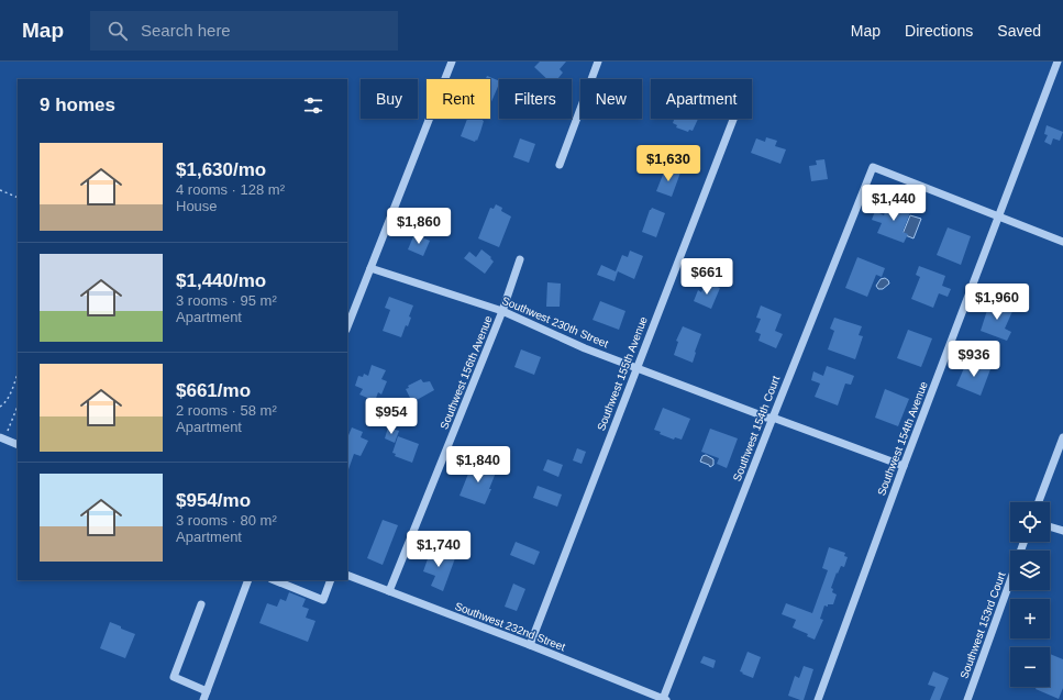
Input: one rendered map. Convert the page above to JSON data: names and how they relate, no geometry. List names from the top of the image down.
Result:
{
  "streets": {
    "street": [
      "Southwest 230th Street",
      "Southwest 156th Avenue",
      "Southwest 155th Avenue",
      "Southwest 154th Court",
      "Southwest 154th Avenue",
      "Southwest 153rd Court",
      "Southwest 232nd Street"
    ]
  },
  "crossings": [
    ["Southwest 230th Street", "Southwest 156th Avenue"],
    ["Southwest 230th Street", "Southwest 155th Avenue"],
    ["Southwest 230th Street", "Southwest 154th Court"],
    ["Southwest 230th Street", "Southwest 154th Avenue"],
    ["Southwest 156th Avenue", "Southwest 232nd Street"],
    ["Southwest 155th Avenue", "Southwest 232nd Street"],
    ["Southwest 154th Court", "Southwest 154th Avenue"],
    ["Southwest 154th Court", "Southwest 232nd Street"]
  ],
  "page": {
    "header": "Map",
    "search": "Search here",
    "nav": ["Map", "Directions", "Saved"],
    "chip": [
      "Buy",
      "Rent",
      "Filters",
      "New",
      "Apartment"
    ],
    "heading": "9 homes",
    "list": [
      {
        "name": "$1,630/mo",
        "note": "4 rooms · 128 m² · House"
      },
      {
        "name": "$1,440/mo",
        "note": "3 rooms · 95 m² · Apartment"
      },
      {
        "name": "$661/mo",
        "note": "2 rooms · 58 m² · Apartment"
      },
      {
        "name": "$954/mo",
        "note": "3 rooms · 80 m² · Apartment"
      }
    ],
    "price": [
      "$1,630",
      "$1,440",
      "$1,860",
      "$661",
      "$1,960",
      "$936",
      "$954",
      "$1,840",
      "$1,740"
    ],
    "map_buttons": ["+", "−"]
  }
}
